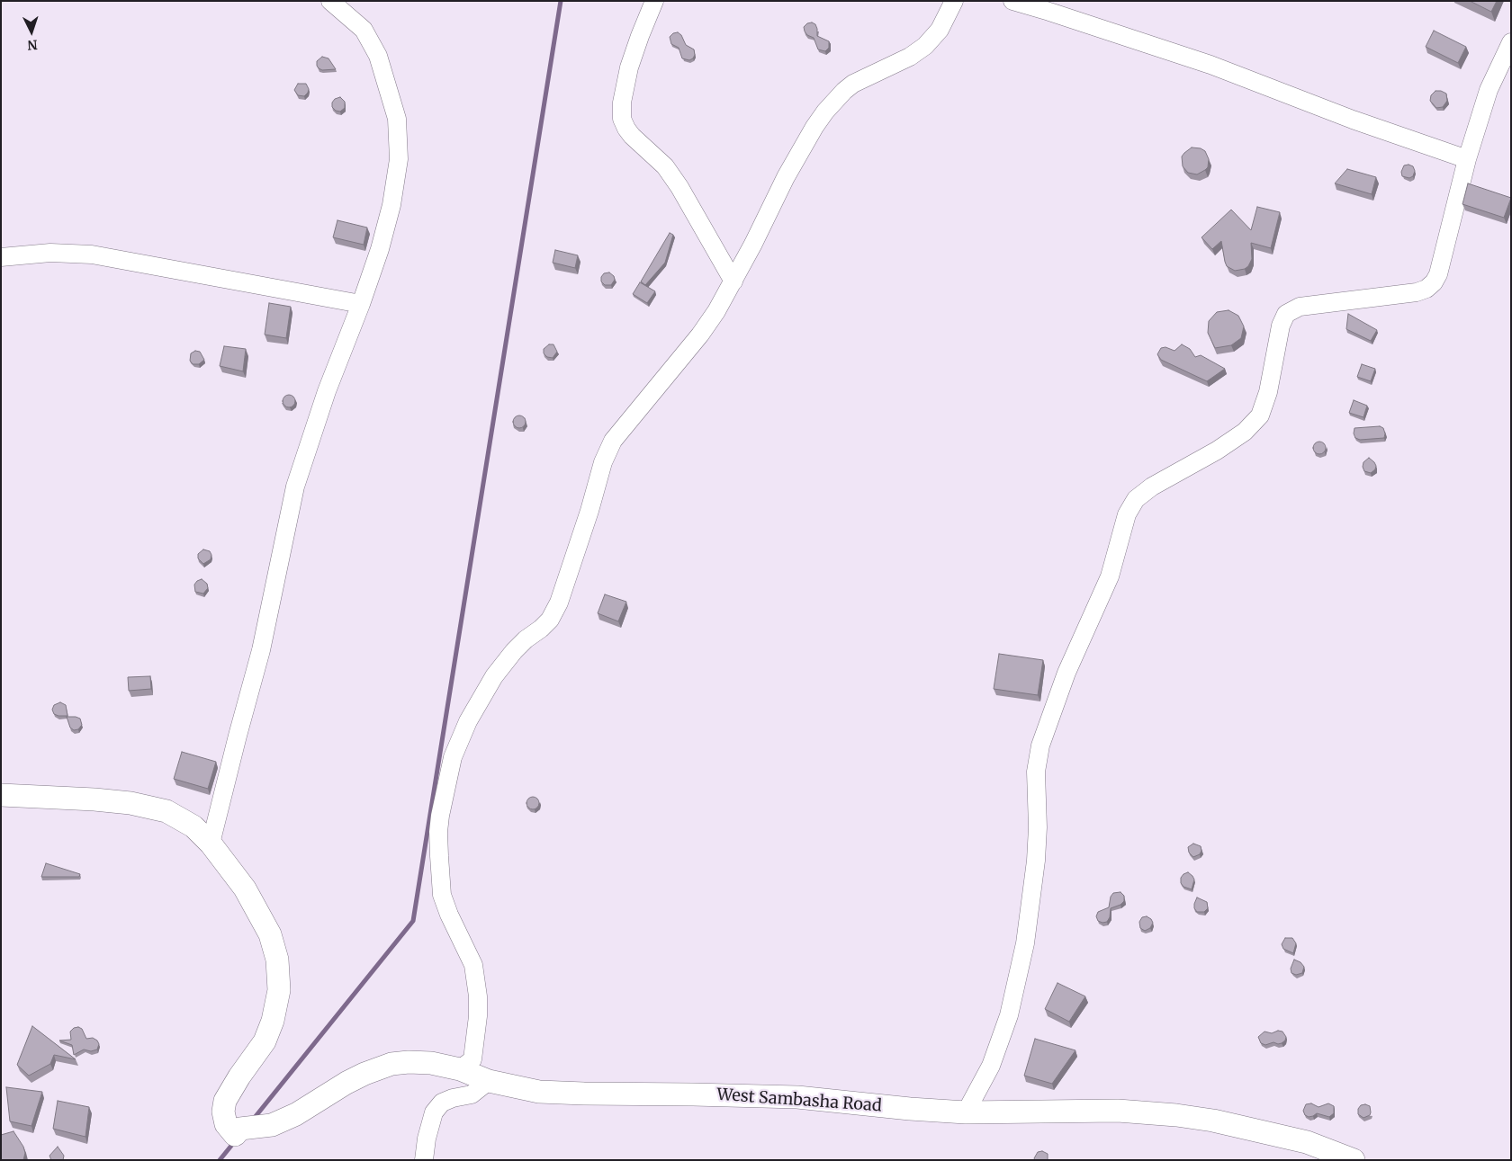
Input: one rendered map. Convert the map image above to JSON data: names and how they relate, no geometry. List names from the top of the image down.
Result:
{
  "streets": {
    "street": ["West Sambasha Road"]
  },
  "north": "bottom"
}
